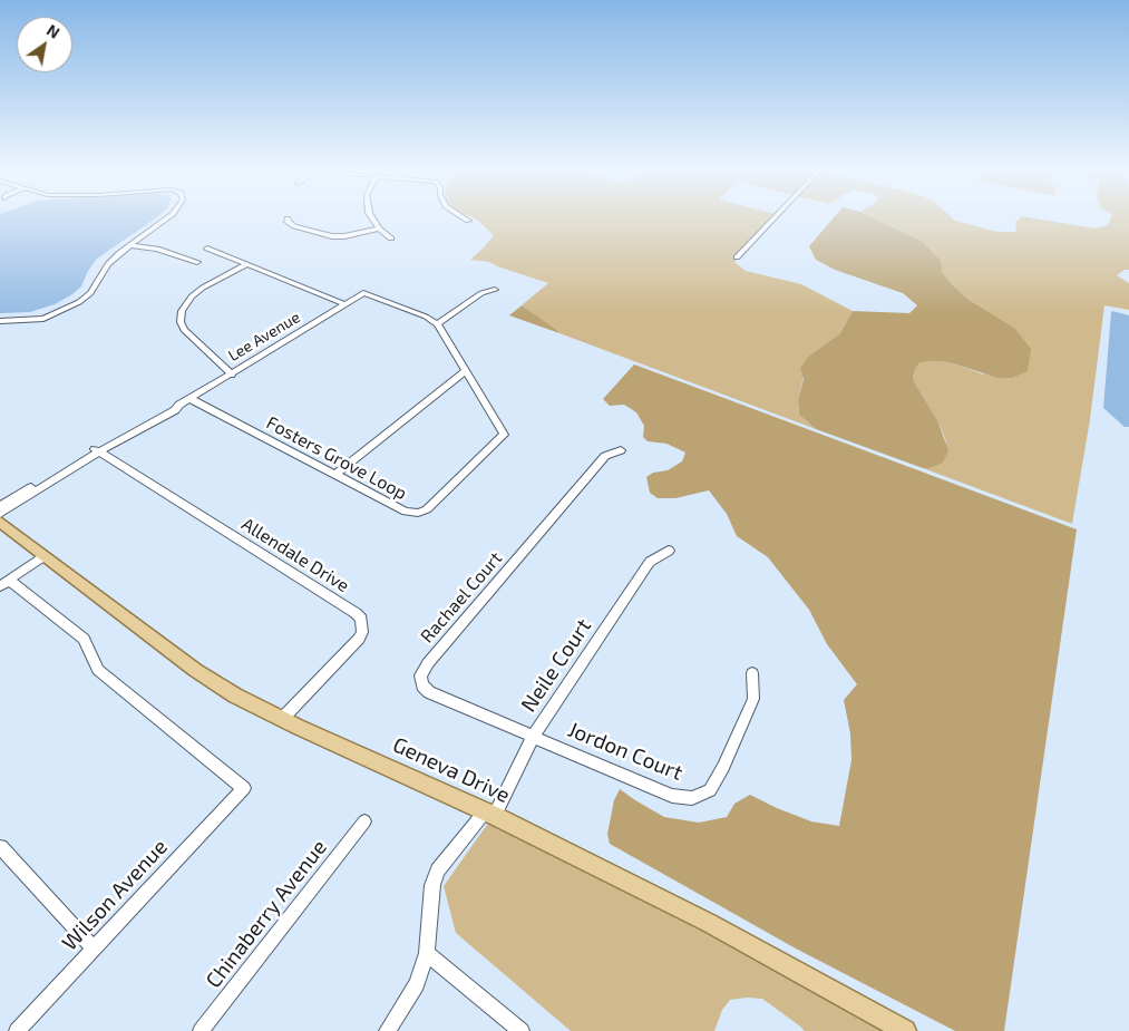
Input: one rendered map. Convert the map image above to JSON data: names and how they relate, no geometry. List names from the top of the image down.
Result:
{
  "streets": {
    "main road": ["Geneva Drive"],
    "street": [
      "Lee Avenue",
      "Fosters Grove Loop",
      "Allendale Drive",
      "Rachael Court",
      "Neile Court",
      "Jordon Court",
      "Wilson Avenue",
      "Chinaberry Avenue"
    ]
  },
  "crossings": [
    ["Lee Avenue", "Fosters Grove Loop"],
    ["Lee Avenue", "Allendale Drive"],
    ["Allendale Drive", "Geneva Drive"],
    ["Rachael Court", "Neile Court"],
    ["Rachael Court", "Jordon Court"],
    ["Neile Court", "Jordon Court"],
    ["Neile Court", "Geneva Drive"]
  ],
  "north": "top right"
}
